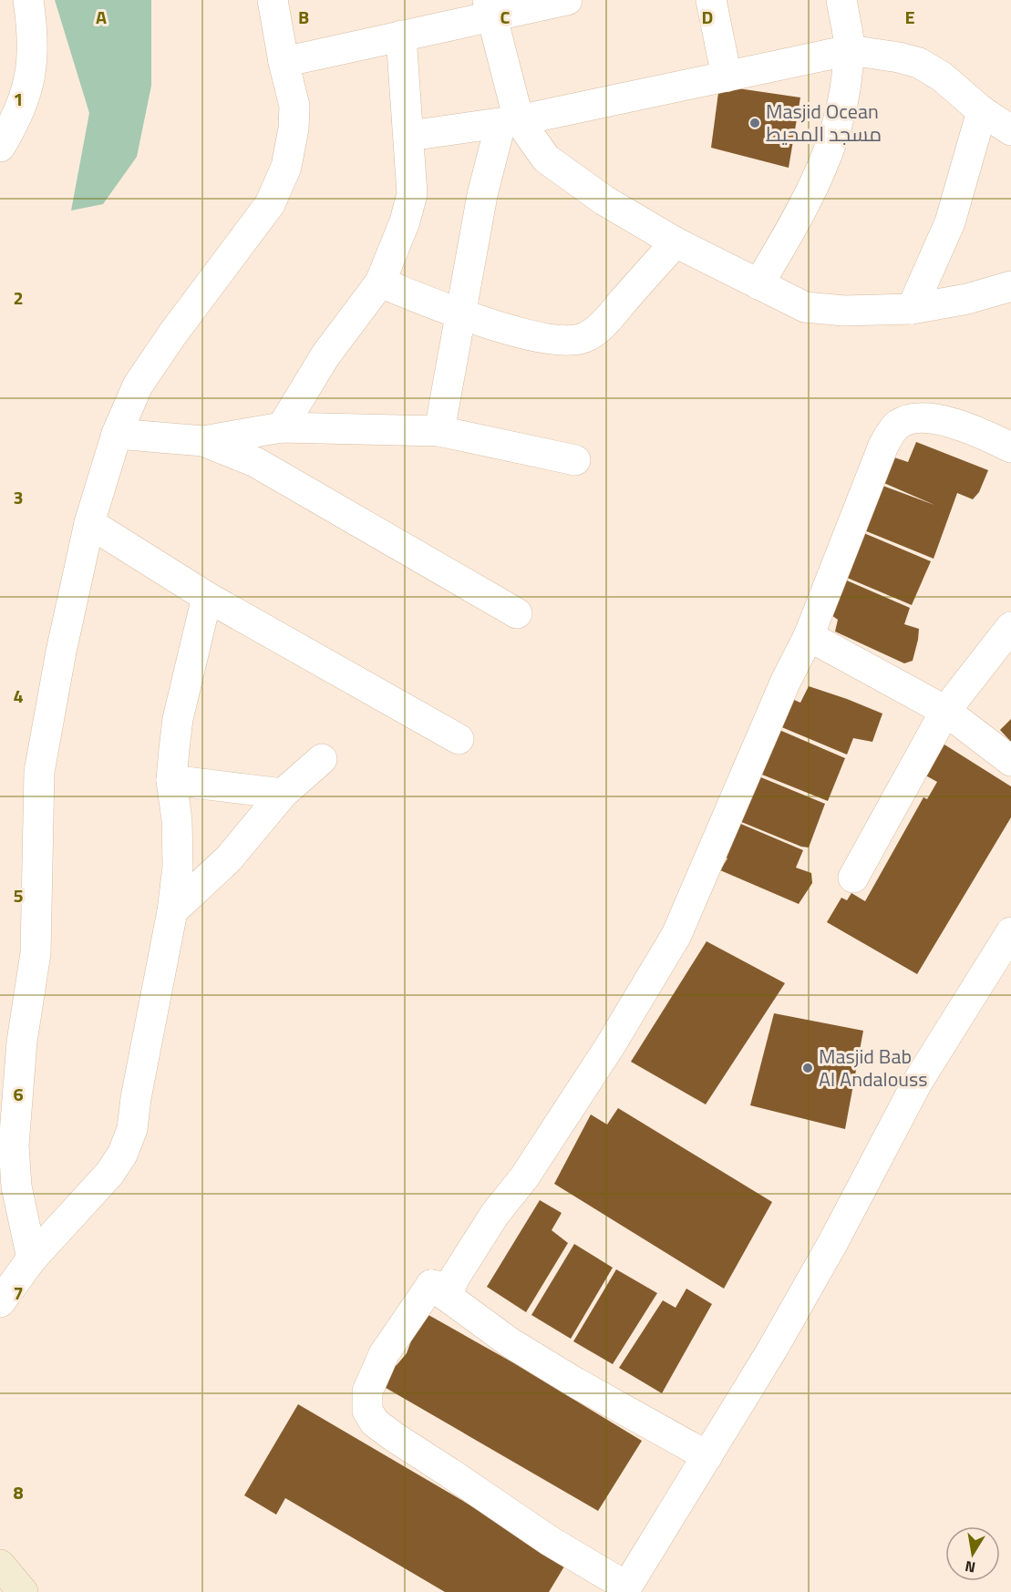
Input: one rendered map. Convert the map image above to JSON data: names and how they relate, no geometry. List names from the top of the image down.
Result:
{
  "places": ["Masjid Ocean مسجد المحيط", "Masjid Bab Al Andalouss"],
  "north": "bottom",
  "grid": {
    "columns": [
      "A",
      "B",
      "C",
      "D",
      "E"
    ],
    "rows": [
      "1",
      "2",
      "3",
      "4",
      "5",
      "6",
      "7",
      "8"
    ]
  }
}
